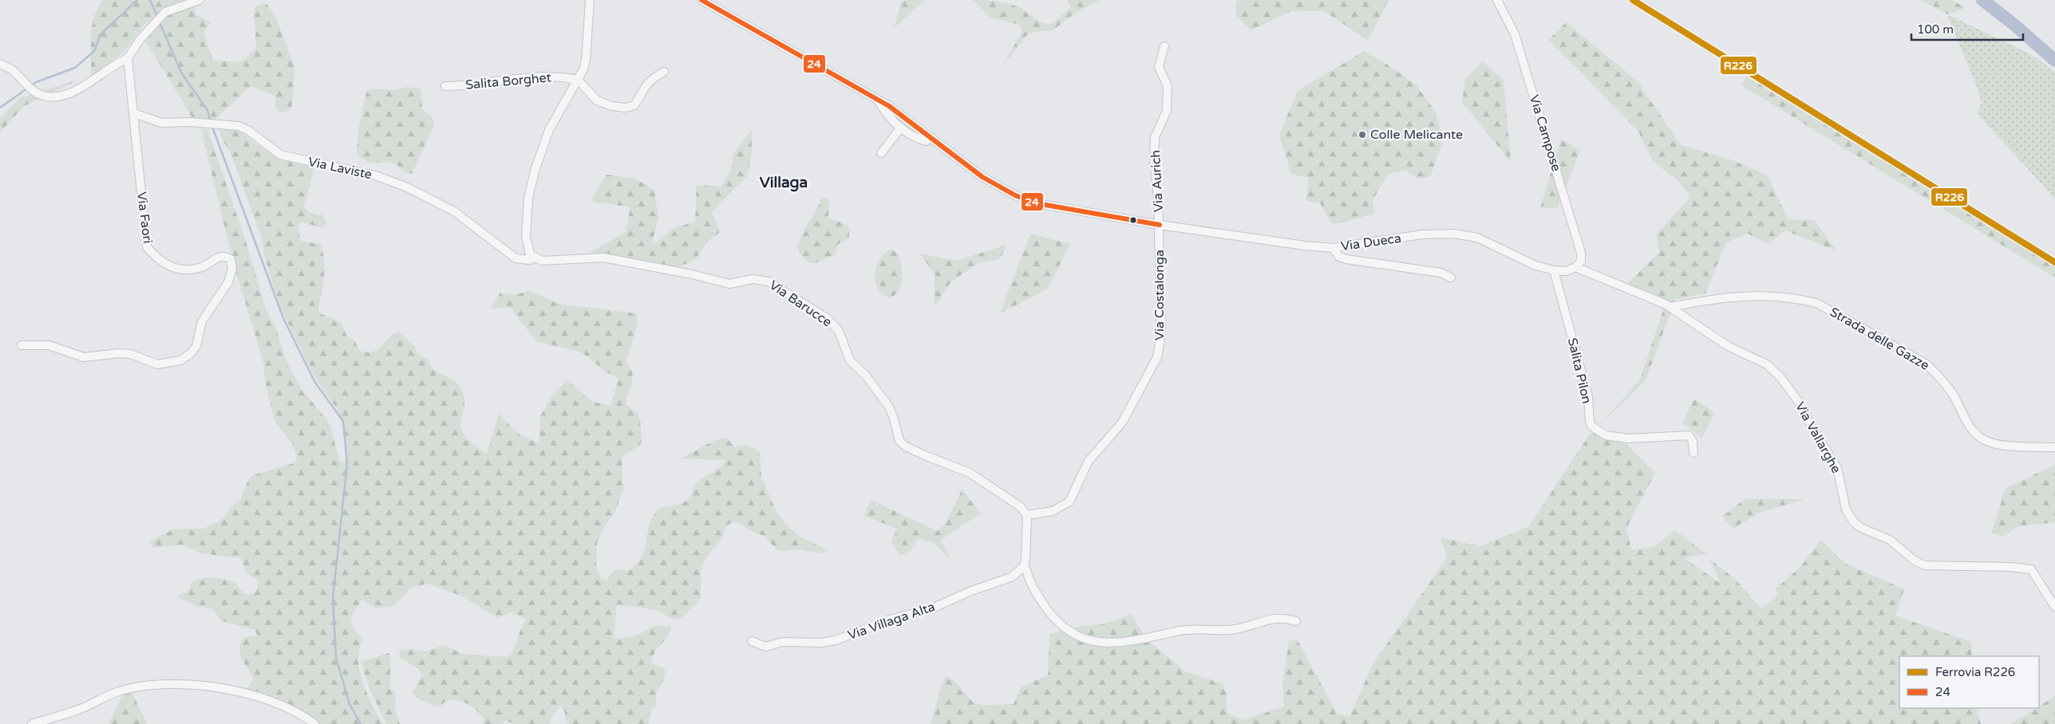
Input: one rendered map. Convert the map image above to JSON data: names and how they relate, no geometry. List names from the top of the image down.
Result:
{
  "streets": {
    "street": [
      "Salita Borghet",
      "Via Campose",
      "Via Laviste",
      "Via Aurich",
      "Via Faori",
      "Via Dueca",
      "Via Costalonga",
      "Via Barucce",
      "Strada delle Gazze",
      "Salita Pilon",
      "Via Vallarghe",
      "Via Villaga Alta"
    ]
  },
  "crossings": [
    ["Via Campose", "Via Dueca"],
    ["Via Campose", "Via Vallarghe"],
    ["Via Laviste", "Via Faori"],
    ["Via Laviste", "Via Barucce"],
    ["Via Aurich", "Via Dueca"],
    ["Via Aurich", "Via Costalonga"],
    ["Via Dueca", "Via Costalonga"],
    ["Via Dueca", "Salita Pilon"],
    ["Via Dueca", "Via Vallarghe"],
    ["Via Costalonga", "Via Barucce"],
    ["Strada delle Gazze", "Via Vallarghe"]
  ],
  "districts": ["Villaga"],
  "places": ["Colle Melicante"],
  "lines": ["rail line R226", "transit line 24"],
  "legend": ["Ferrovia R226", "24"],
  "scale_bar": "100 m"
}
